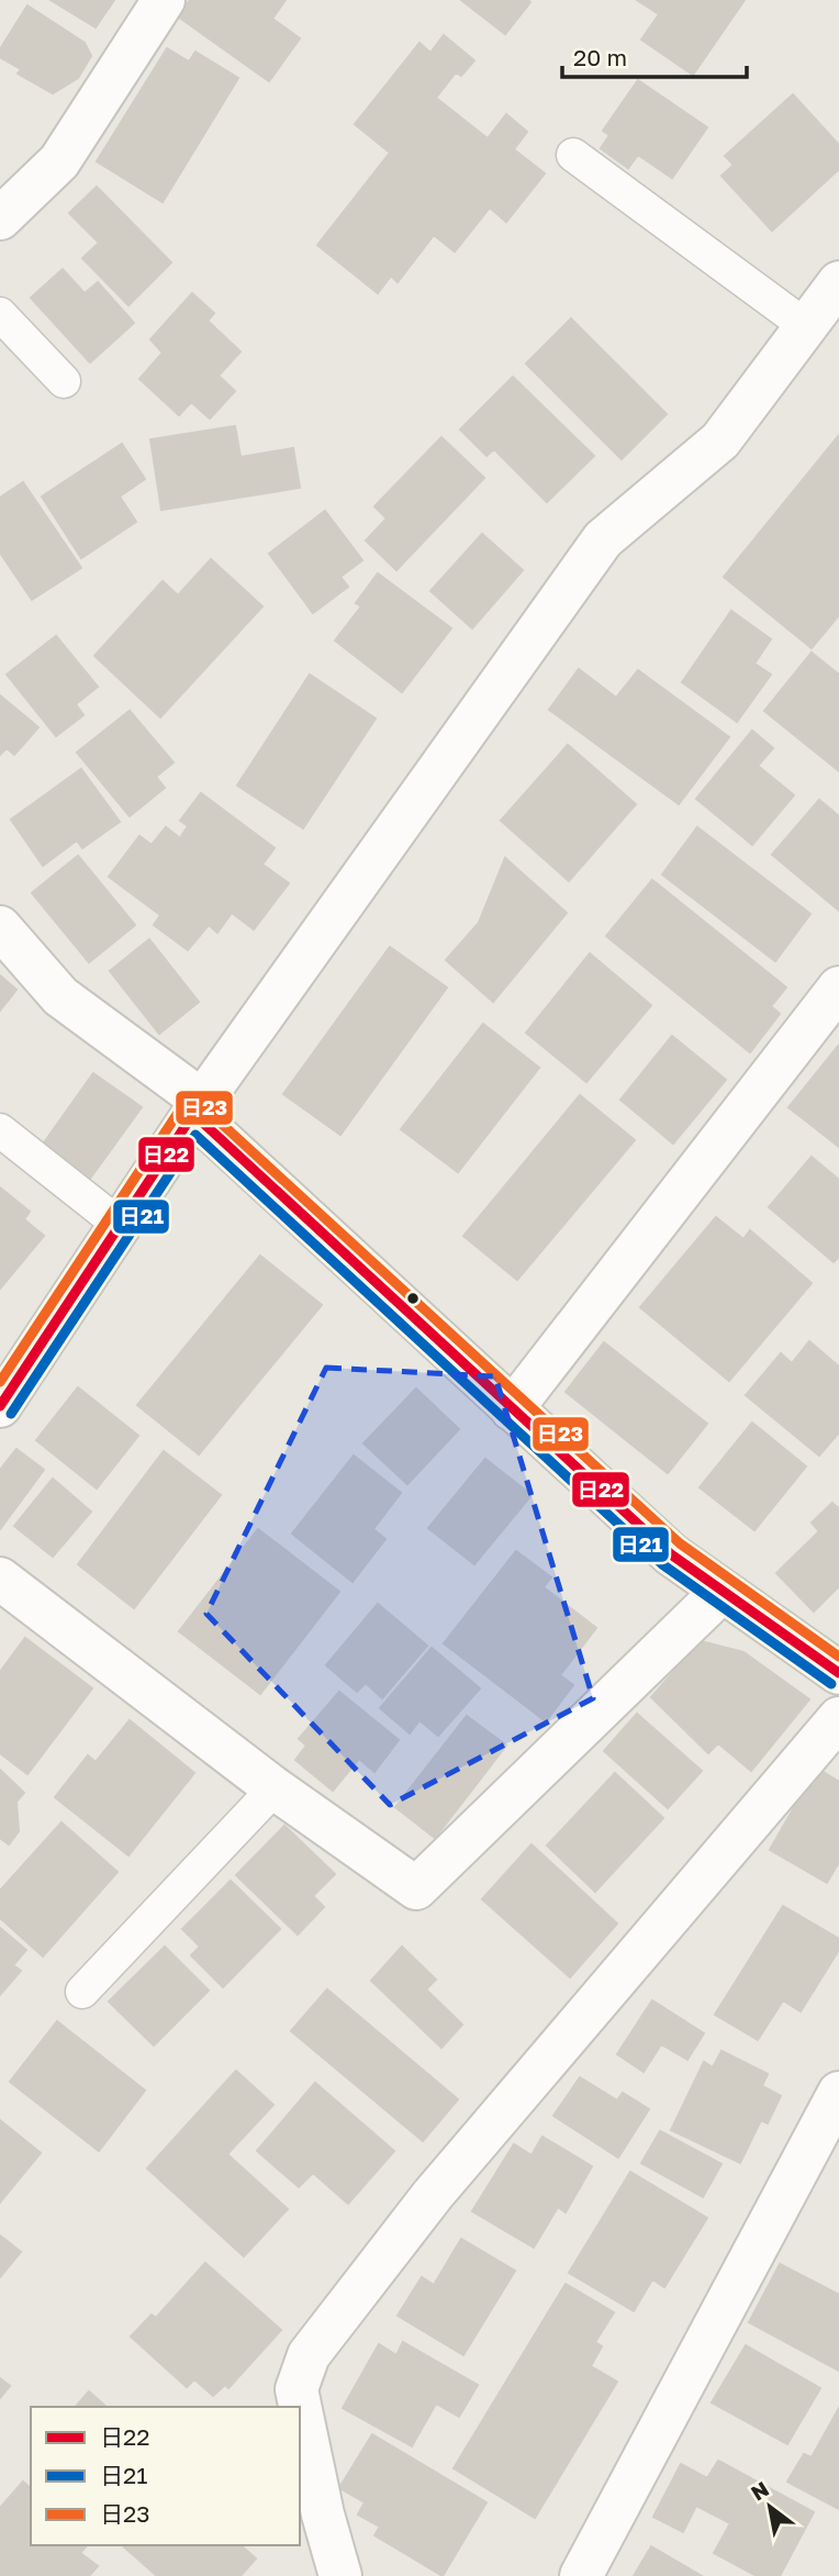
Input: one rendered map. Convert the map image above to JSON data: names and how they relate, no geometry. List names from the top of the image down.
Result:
{
  "lines": ["transit line 日23", "transit line 日22", "transit line 日21"],
  "legend": ["日22", "日21", "日23"],
  "scale_bar": "20 m",
  "north": "top left"
}
